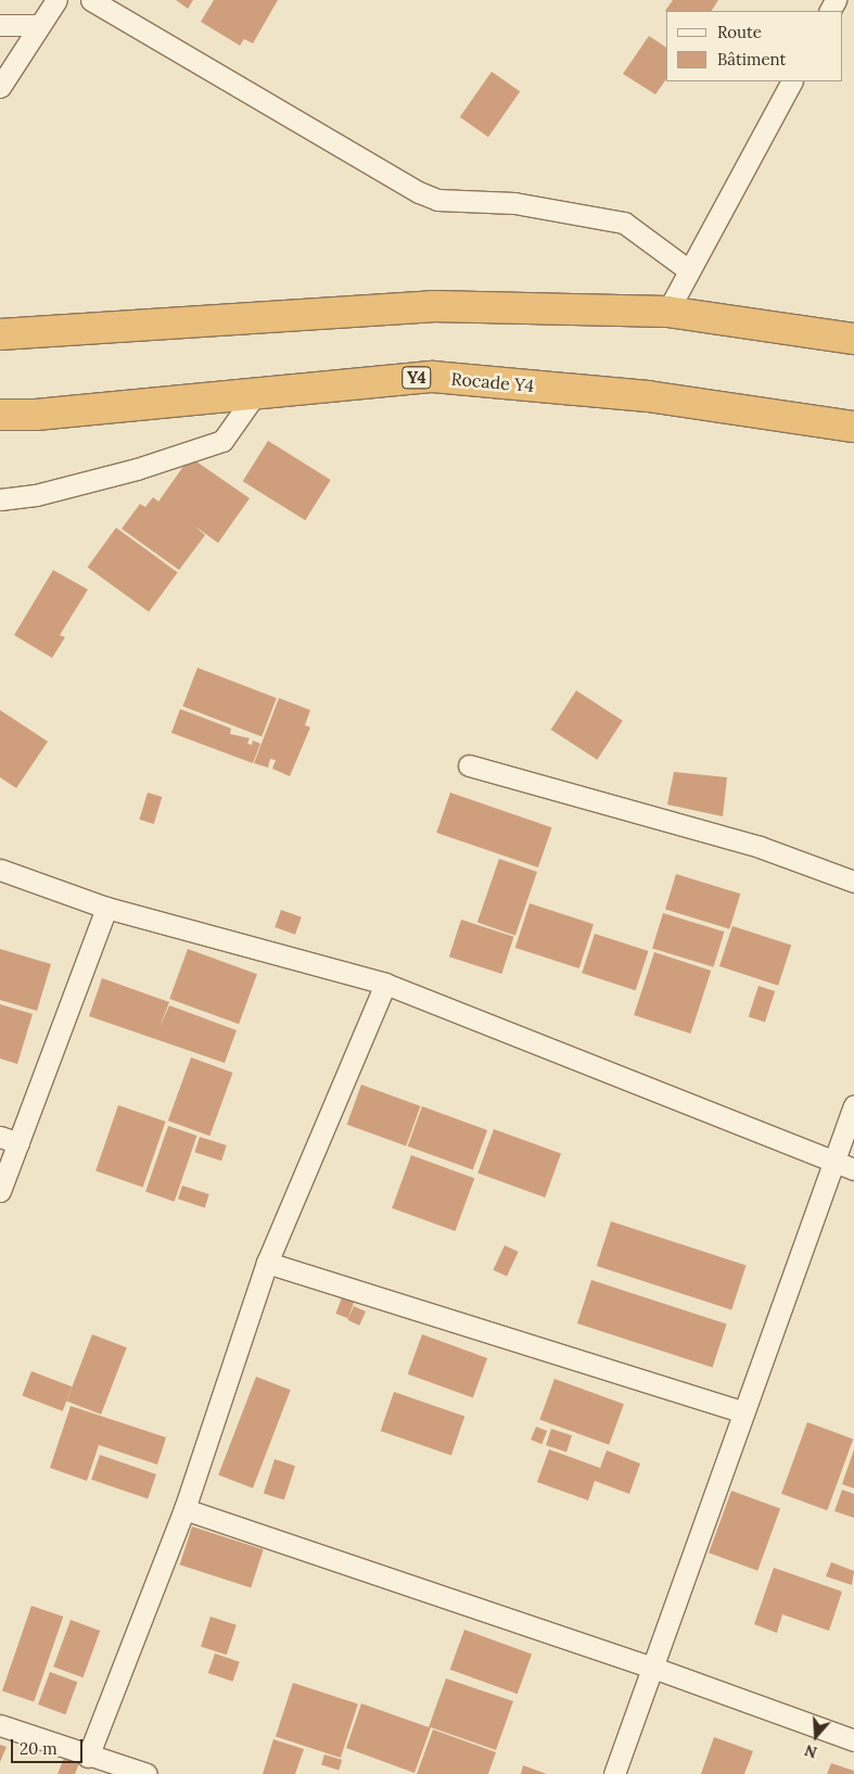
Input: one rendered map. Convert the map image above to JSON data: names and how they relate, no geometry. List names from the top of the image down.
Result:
{
  "streets": {
    "highway": ["Y4", "Rocade Y4"]
  },
  "legend": ["Route", "Bâtiment"],
  "scale_bar": "20 m",
  "north": "bottom"
}
